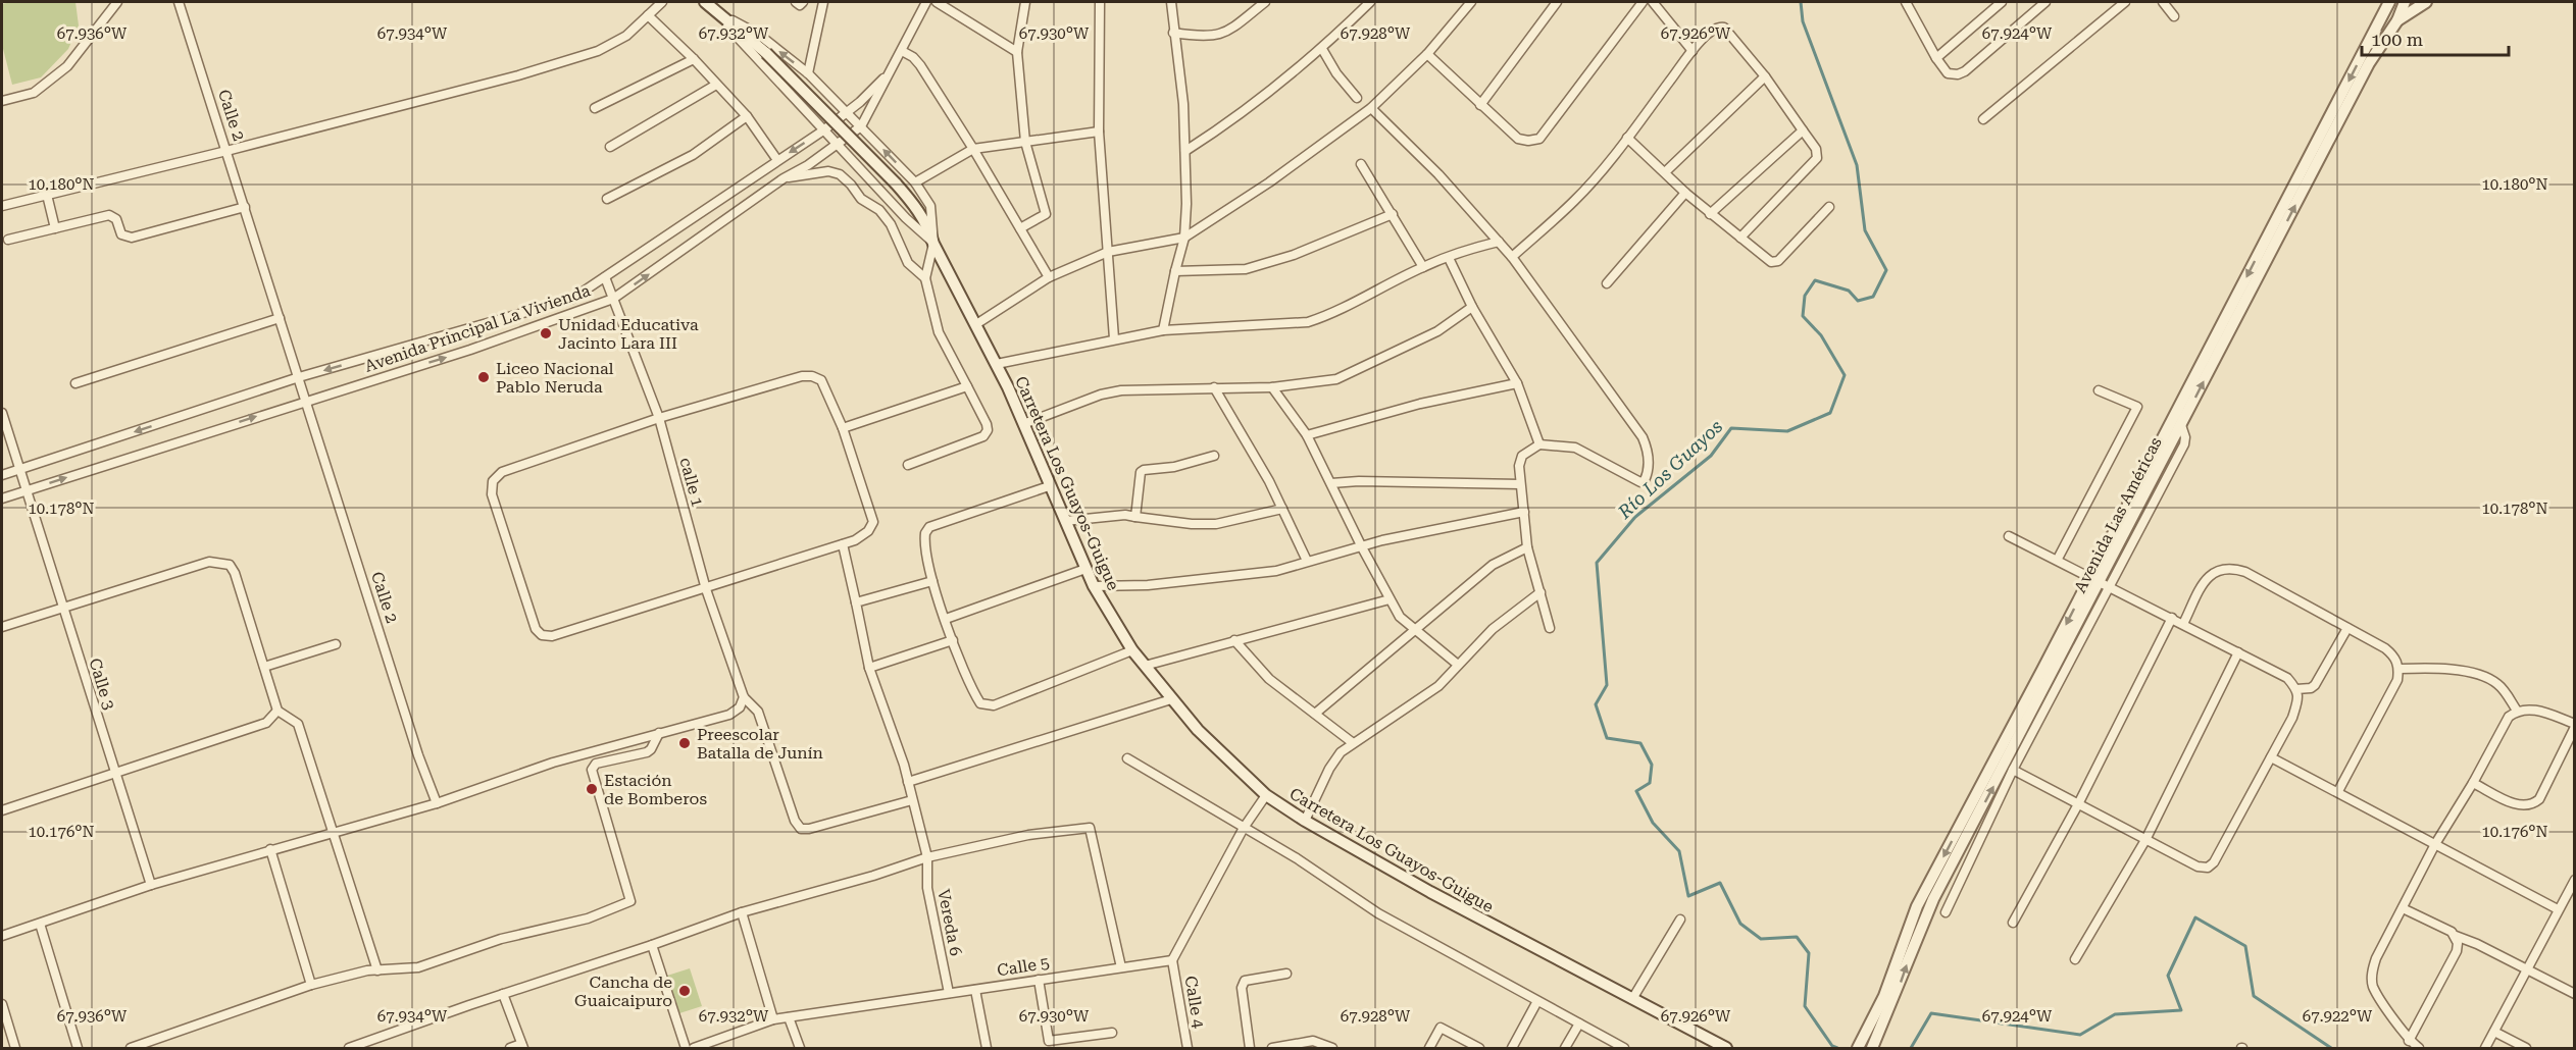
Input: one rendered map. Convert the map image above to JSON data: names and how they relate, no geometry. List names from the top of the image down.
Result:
{
  "streets": {
    "street": [
      "Calle 2",
      "Avenida Principal La Vivienda",
      "calle 1",
      "Carretera Los Guayos-Guigue",
      "Avenida Las Américas",
      "Calle 3",
      "Vereda 6",
      "Calle 5",
      "Calle 4"
    ]
  },
  "crossings": [
    ["Calle 2", "Avenida Principal La Vivienda"],
    ["Avenida Principal La Vivienda", "calle 1"],
    ["Avenida Principal La Vivienda", "Calle 3"],
    ["calle 1", "Vereda 6"],
    ["Vereda 6", "Calle 5"],
    ["Calle 5", "Calle 4"]
  ],
  "water": ["Río Los Guayos"],
  "places": [
    "Unidad Educativa Jacinto Lara III",
    "Liceo Nacional Pablo Neruda",
    "Preescolar Batalla de Junín",
    "Estación de Bomberos",
    "Cancha de Guaicaipuro"
  ],
  "scale_bar": "100 m",
  "coordinates": [
    "67.936°W",
    "67.934°W",
    "67.932°W",
    "67.930°W",
    "67.928°W",
    "67.926°W",
    "67.924°W",
    "10.180°N",
    "10.178°N",
    "10.176°N",
    "67.922°W"
  ]
}
